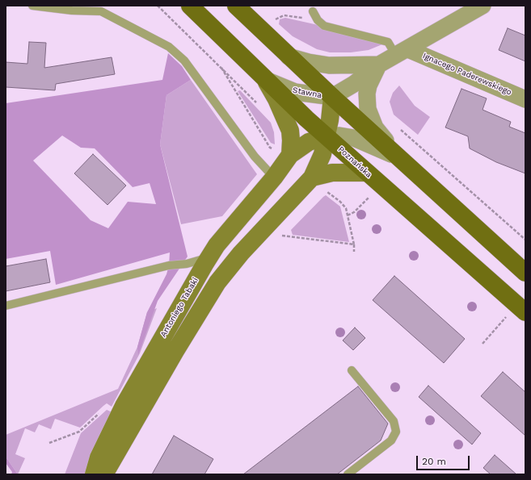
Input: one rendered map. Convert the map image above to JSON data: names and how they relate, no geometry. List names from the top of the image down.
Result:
{
  "streets": {
    "main road": ["Poznańska"],
    "street": ["Ignacego Paderewskiego", "Stawna", "Antoniego Tabaki"]
  },
  "crossings": [
    ["Ignacego Paderewskiego", "Stawna"],
    ["Stawna", "Poznańska"],
    ["Stawna", "Antoniego Tabaki"],
    ["Poznańska", "Antoniego Tabaki"]
  ],
  "scale_bar": "20 m"
}
